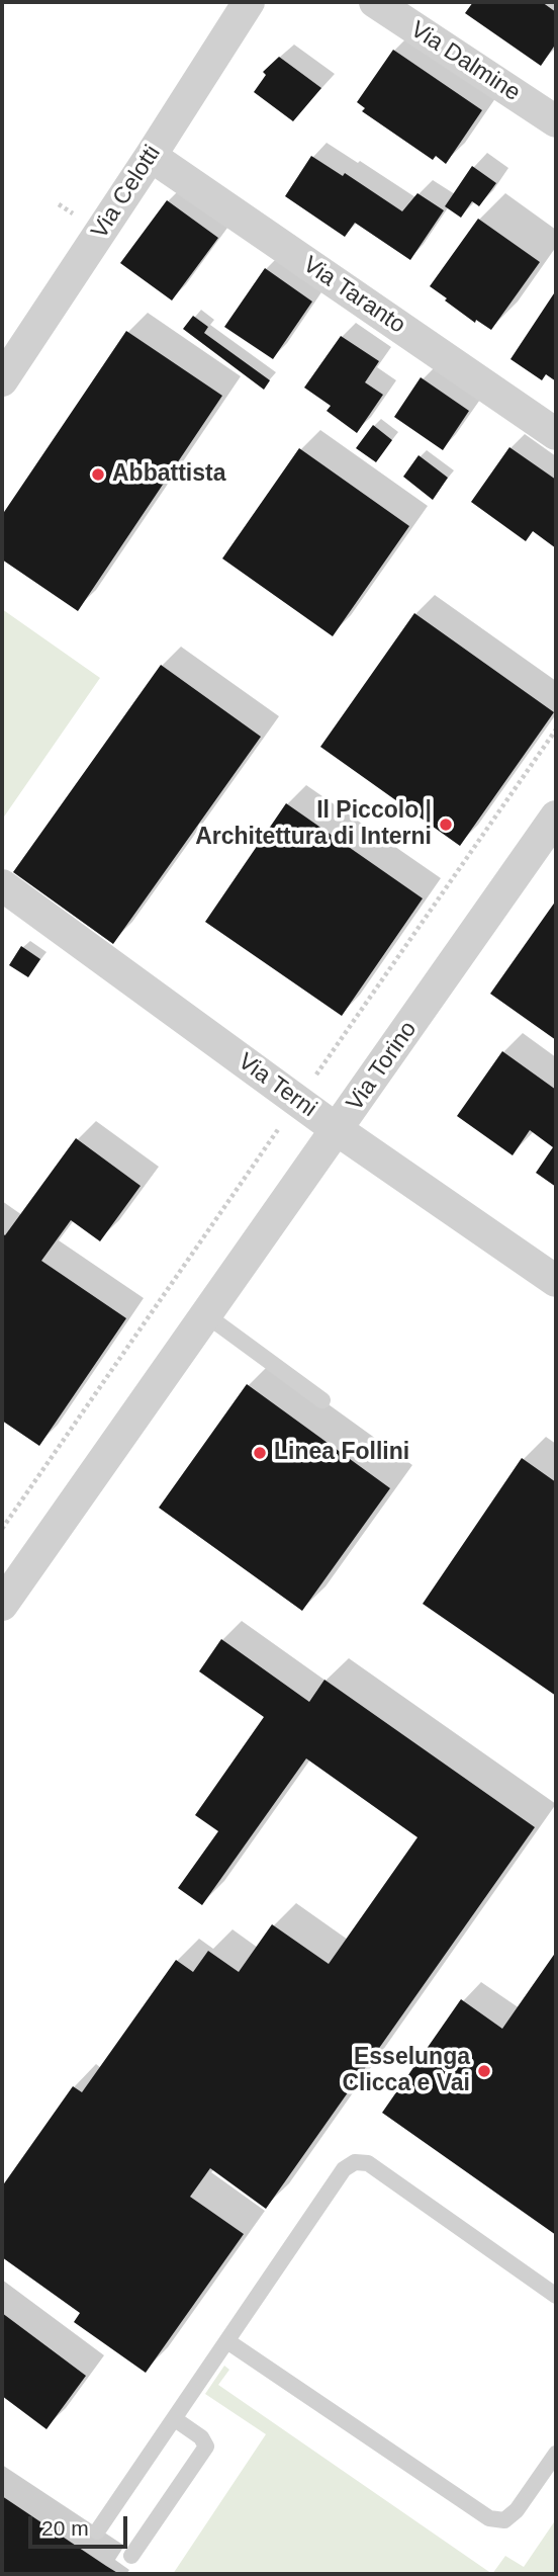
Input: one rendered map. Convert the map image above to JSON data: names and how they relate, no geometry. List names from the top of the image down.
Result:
{
  "streets": {
    "street": [
      "Via Dalmine",
      "Via Celotti",
      "Via Taranto",
      "Via Torino",
      "Via Terni"
    ]
  },
  "crossings": [
    ["Via Celotti", "Via Taranto"],
    ["Via Torino", "Via Terni"]
  ],
  "places": [
    "Abbattista",
    "Il Piccolo | Architettura di Interni",
    "Linea Follini",
    "Esselunga Clicca e Vai"
  ],
  "scale_bar": "20 m"
}
